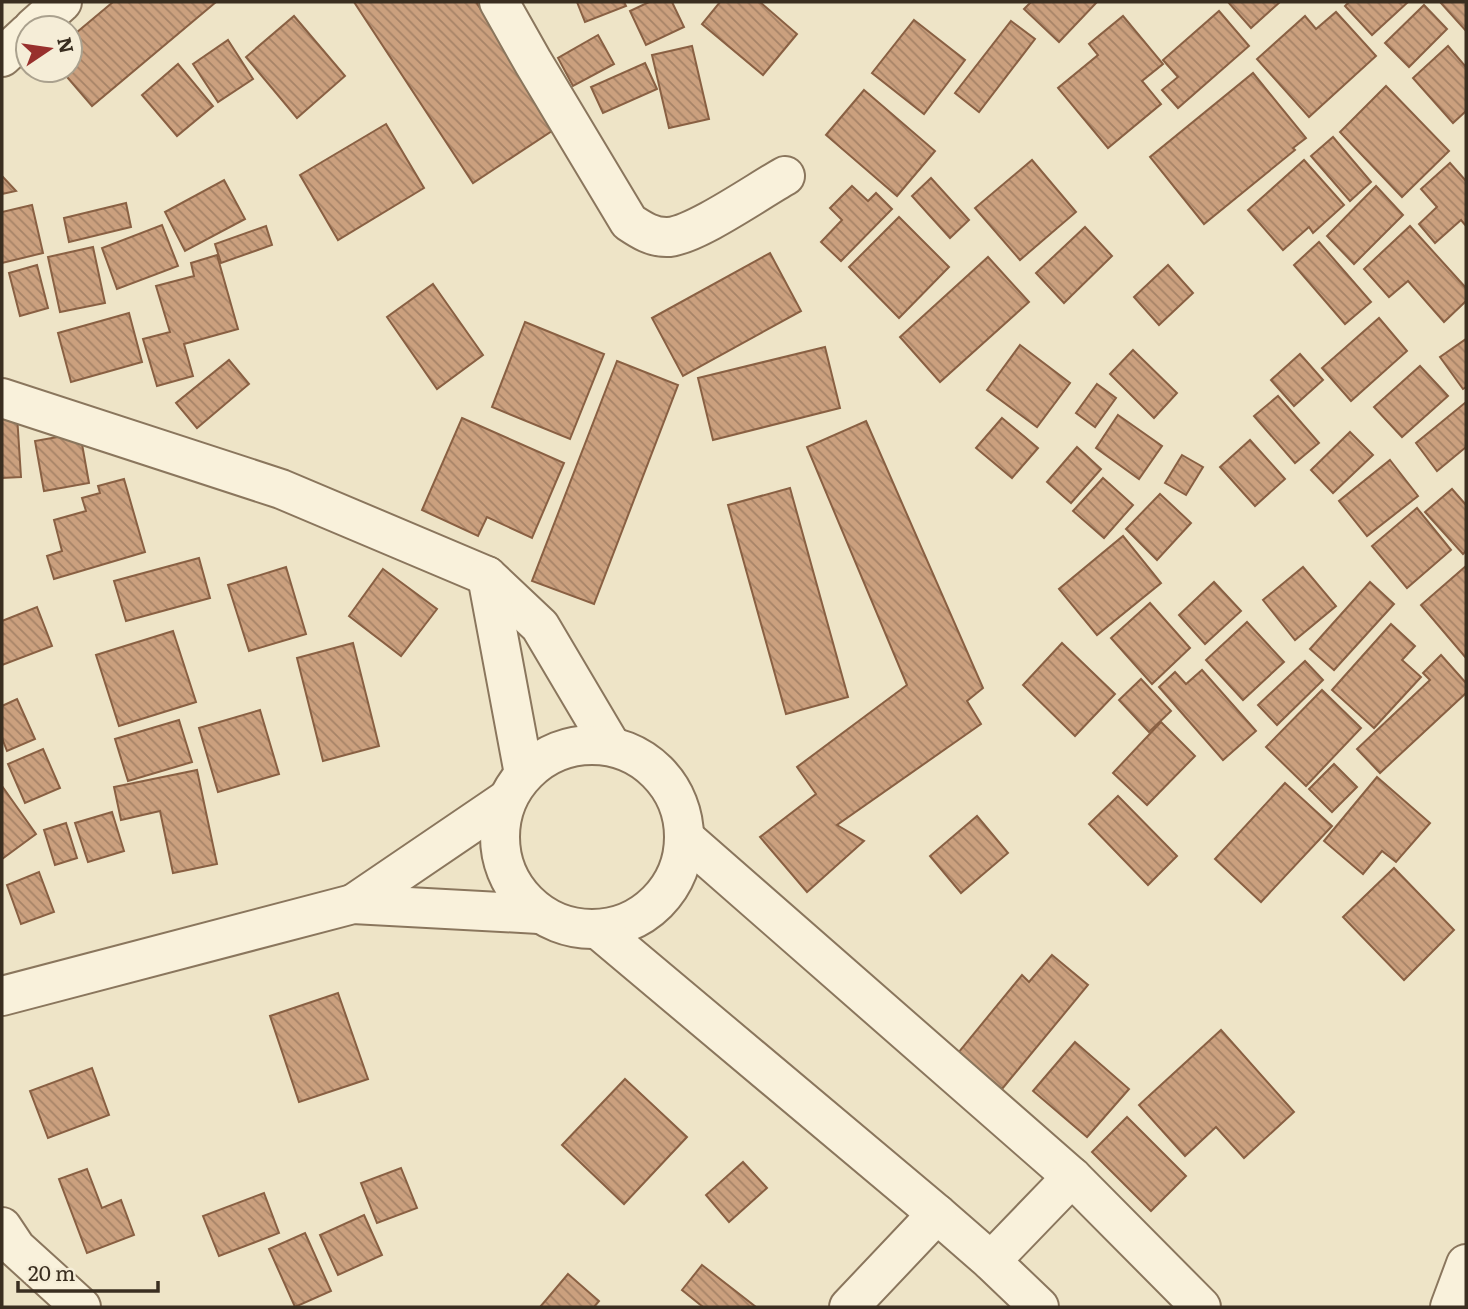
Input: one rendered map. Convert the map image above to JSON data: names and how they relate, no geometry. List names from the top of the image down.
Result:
{
  "scale_bar": "20 m",
  "north": "right"
}
